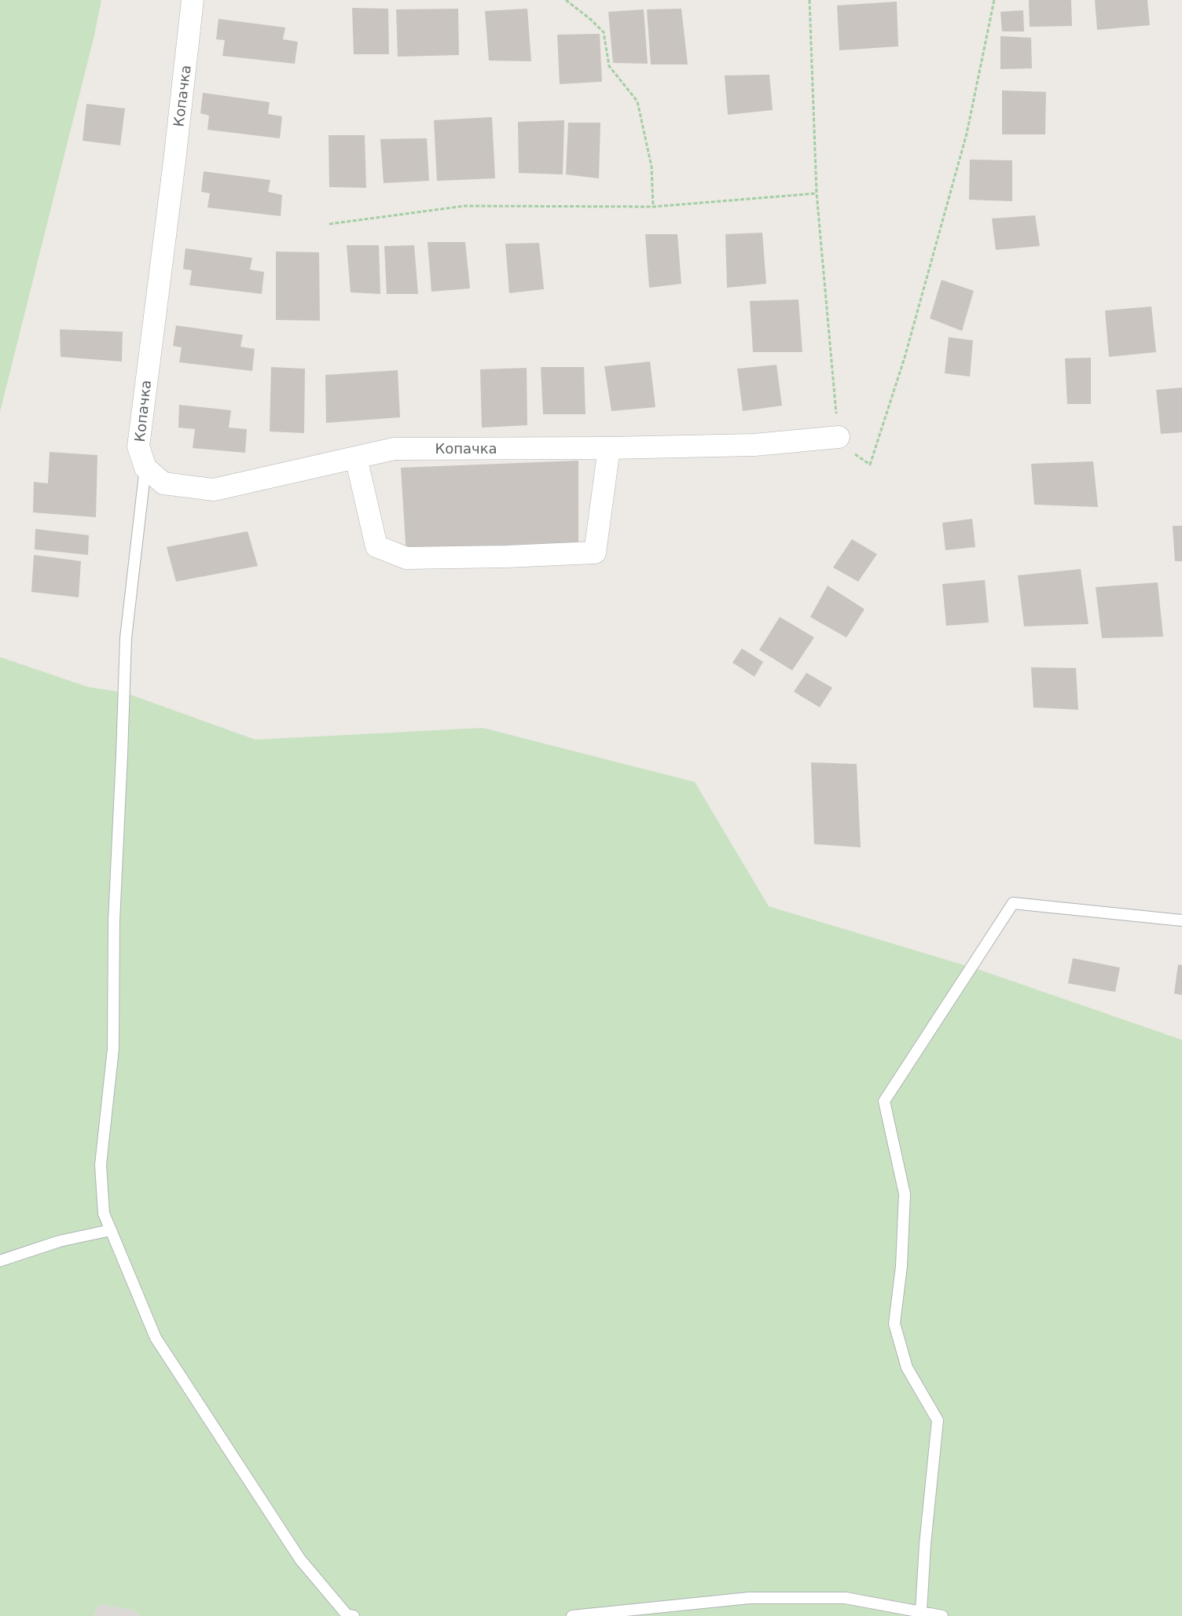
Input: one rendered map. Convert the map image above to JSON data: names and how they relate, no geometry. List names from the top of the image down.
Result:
{
  "streets": {
    "street": ["Копачка"]
  }
}
